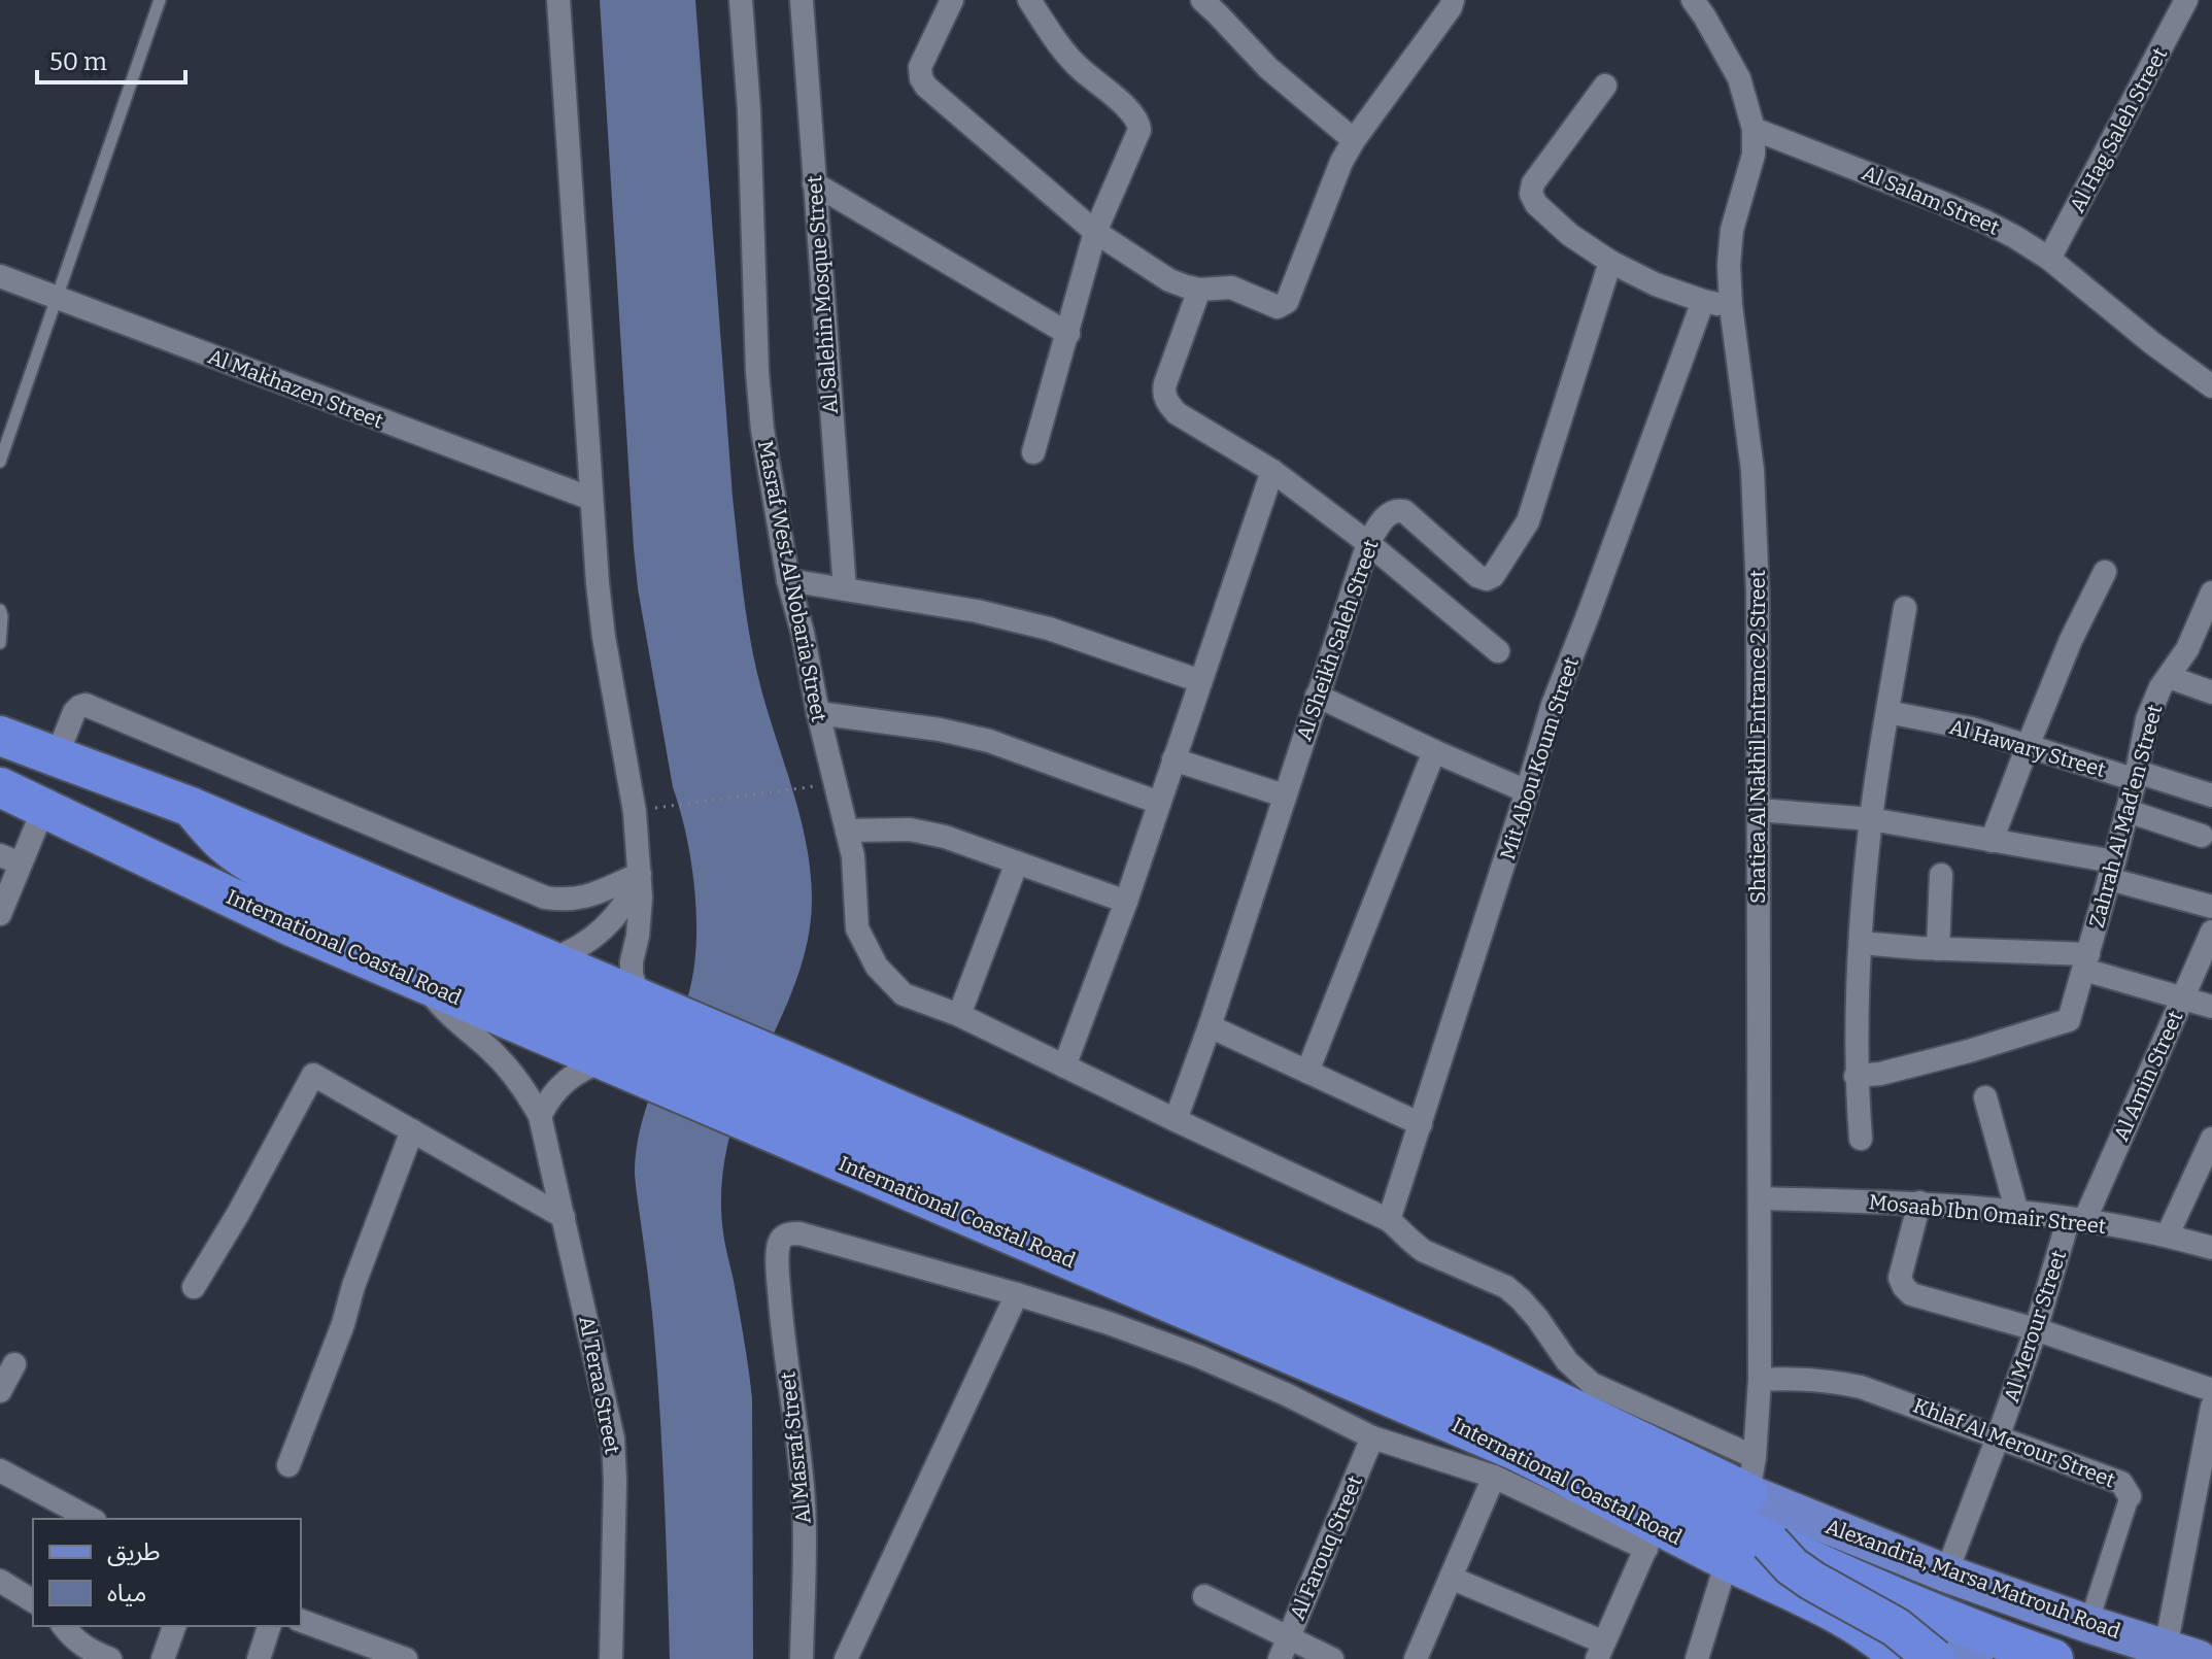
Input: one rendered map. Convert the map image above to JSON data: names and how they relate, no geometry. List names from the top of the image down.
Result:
{
  "streets": {
    "highway": ["International Coastal Road"],
    "main road": ["Alexandria, Marsa Matrouh Road"],
    "street": [
      "Al Hag Saleh Street",
      "Al Salam Street",
      "Al Salehin Mosque Street",
      "Al Makhazen Street",
      "Masraf West Al Nobaria Street",
      "Al Sheikh Saleh Street",
      "Shatiea Al Nakhil Entrance 2 Street",
      "Al Hawary Street",
      "Mit Abou Koum Street",
      "Zahrah Al Mad'en Street",
      "Al Amin Street",
      "Mosaab Ibn Omair Street",
      "Al Merour Street",
      "Al Teraa Street",
      "Khlaf Al Merour Street",
      "Al Masraf Street",
      "Al Farouq Street"
    ]
  },
  "crossings": [
    ["Al Hag Saleh Street", "Al Salam Street"],
    ["Al Salam Street", "Shatiea Al Nakhil Entrance 2 Street"],
    ["Shatiea Al Nakhil Entrance 2 Street", "International Coastal Road"],
    ["Shatiea Al Nakhil Entrance 2 Street", "Mosaab Ibn Omair Street"],
    ["Shatiea Al Nakhil Entrance 2 Street", "Khlaf Al Merour Street"],
    ["Shatiea Al Nakhil Entrance 2 Street", "Alexandria, Marsa Matrouh Road"],
    ["Al Hawary Street", "Zahrah Al Mad'en Street"],
    ["International Coastal Road", "Al Teraa Street"],
    ["International Coastal Road", "Alexandria, Marsa Matrouh Road"],
    ["Al Amin Street", "Mosaab Ibn Omair Street"],
    ["Al Amin Street", "Al Merour Street"],
    ["Mosaab Ibn Omair Street", "Al Merour Street"],
    ["Al Merour Street", "Khlaf Al Merour Street"],
    ["Al Merour Street", "Alexandria, Marsa Matrouh Road"],
    ["Khlaf Al Merour Street", "Alexandria, Marsa Matrouh Road"]
  ],
  "legend": ["طريق", "مياه"],
  "scale_bar": "50 m"
}
